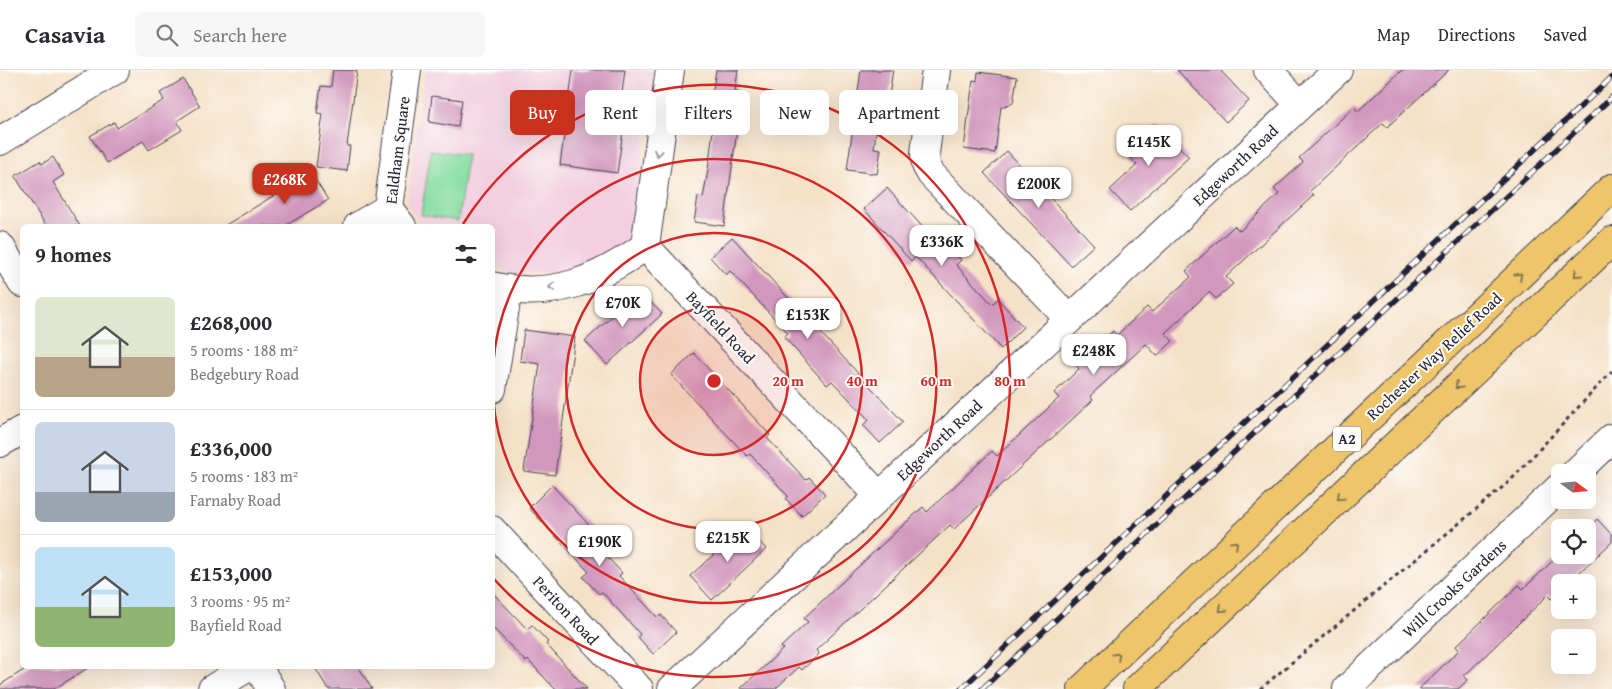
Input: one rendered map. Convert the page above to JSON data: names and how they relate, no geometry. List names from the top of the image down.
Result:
{
  "streets": {
    "highway": ["Rochester Way Relief Road", "A2"],
    "street": [
      "Ealdham Square",
      "Edgeworth Road",
      "Bayfield Road",
      "Will Crooks Gardens",
      "Periton Road"
    ]
  },
  "crossings": [
    ["Edgeworth Road", "Bayfield Road"]
  ],
  "north": "right",
  "page": {
    "header": "Casavia",
    "search": "Search here",
    "nav": ["Map", "Directions", "Saved"],
    "chip": [
      "Buy",
      "Rent",
      "Filters",
      "New",
      "Apartment"
    ],
    "price": [
      "£145K",
      "£268K",
      "£200K",
      "£336K",
      "£70K",
      "£153K",
      "£248K",
      "£215K",
      "£190K"
    ],
    "heading": "9 homes",
    "list": [
      {
        "name": "£268,000",
        "note": "5 rooms · 188 m² · Bedgebury Road"
      },
      {
        "name": "£336,000",
        "note": "5 rooms · 183 m² · Farnaby Road"
      },
      {
        "name": "£153,000",
        "note": "3 rooms · 95 m² · Bayfield Road"
      }
    ],
    "map_buttons": ["+", "−"]
  },
  "rings": [
    "20 m",
    "40 m",
    "60 m",
    "80 m"
  ]
}
